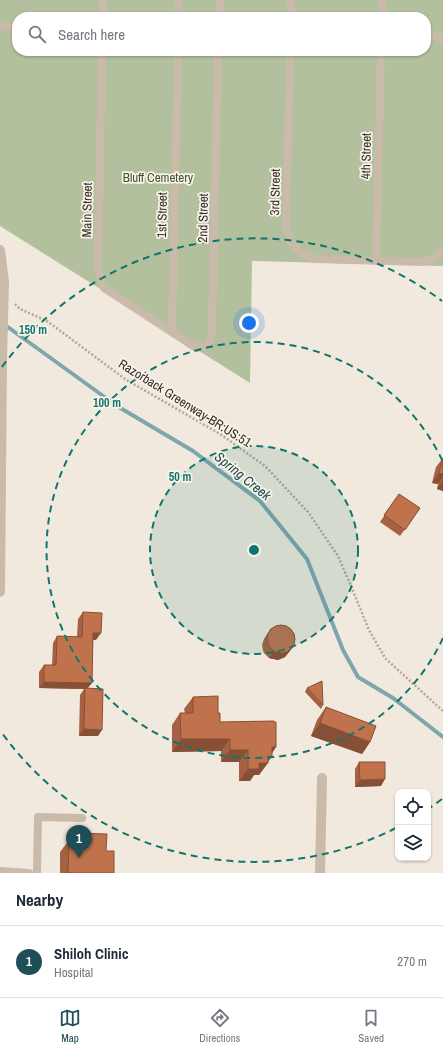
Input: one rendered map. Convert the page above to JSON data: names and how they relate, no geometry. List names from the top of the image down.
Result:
{
  "streets": {
    "lane": [
      "4th Street",
      "3rd Street",
      "Main Street",
      "1st Street",
      "2nd Street"
    ],
    "path": ["Razorback Greenway-BR:US:51"]
  },
  "crossings": [
    ["4th Street", "3rd Street"],
    ["Main Street", "1st Street"],
    ["Main Street", "2nd Street"],
    ["1st Street", "2nd Street"]
  ],
  "water": ["Spring Creek"],
  "parks": ["Bluff Cemetery"],
  "page": {
    "search": "Search here",
    "pins": "1",
    "heading": "Nearby",
    "list": [
      {
        "mark": "1",
        "name": "Shiloh Clinic",
        "note": "Hospital",
        "value": "270 m"
      }
    ],
    "nav": ["Map", "Directions", "Saved"]
  },
  "rings": ["150 m", "100 m", "50 m"]
}
